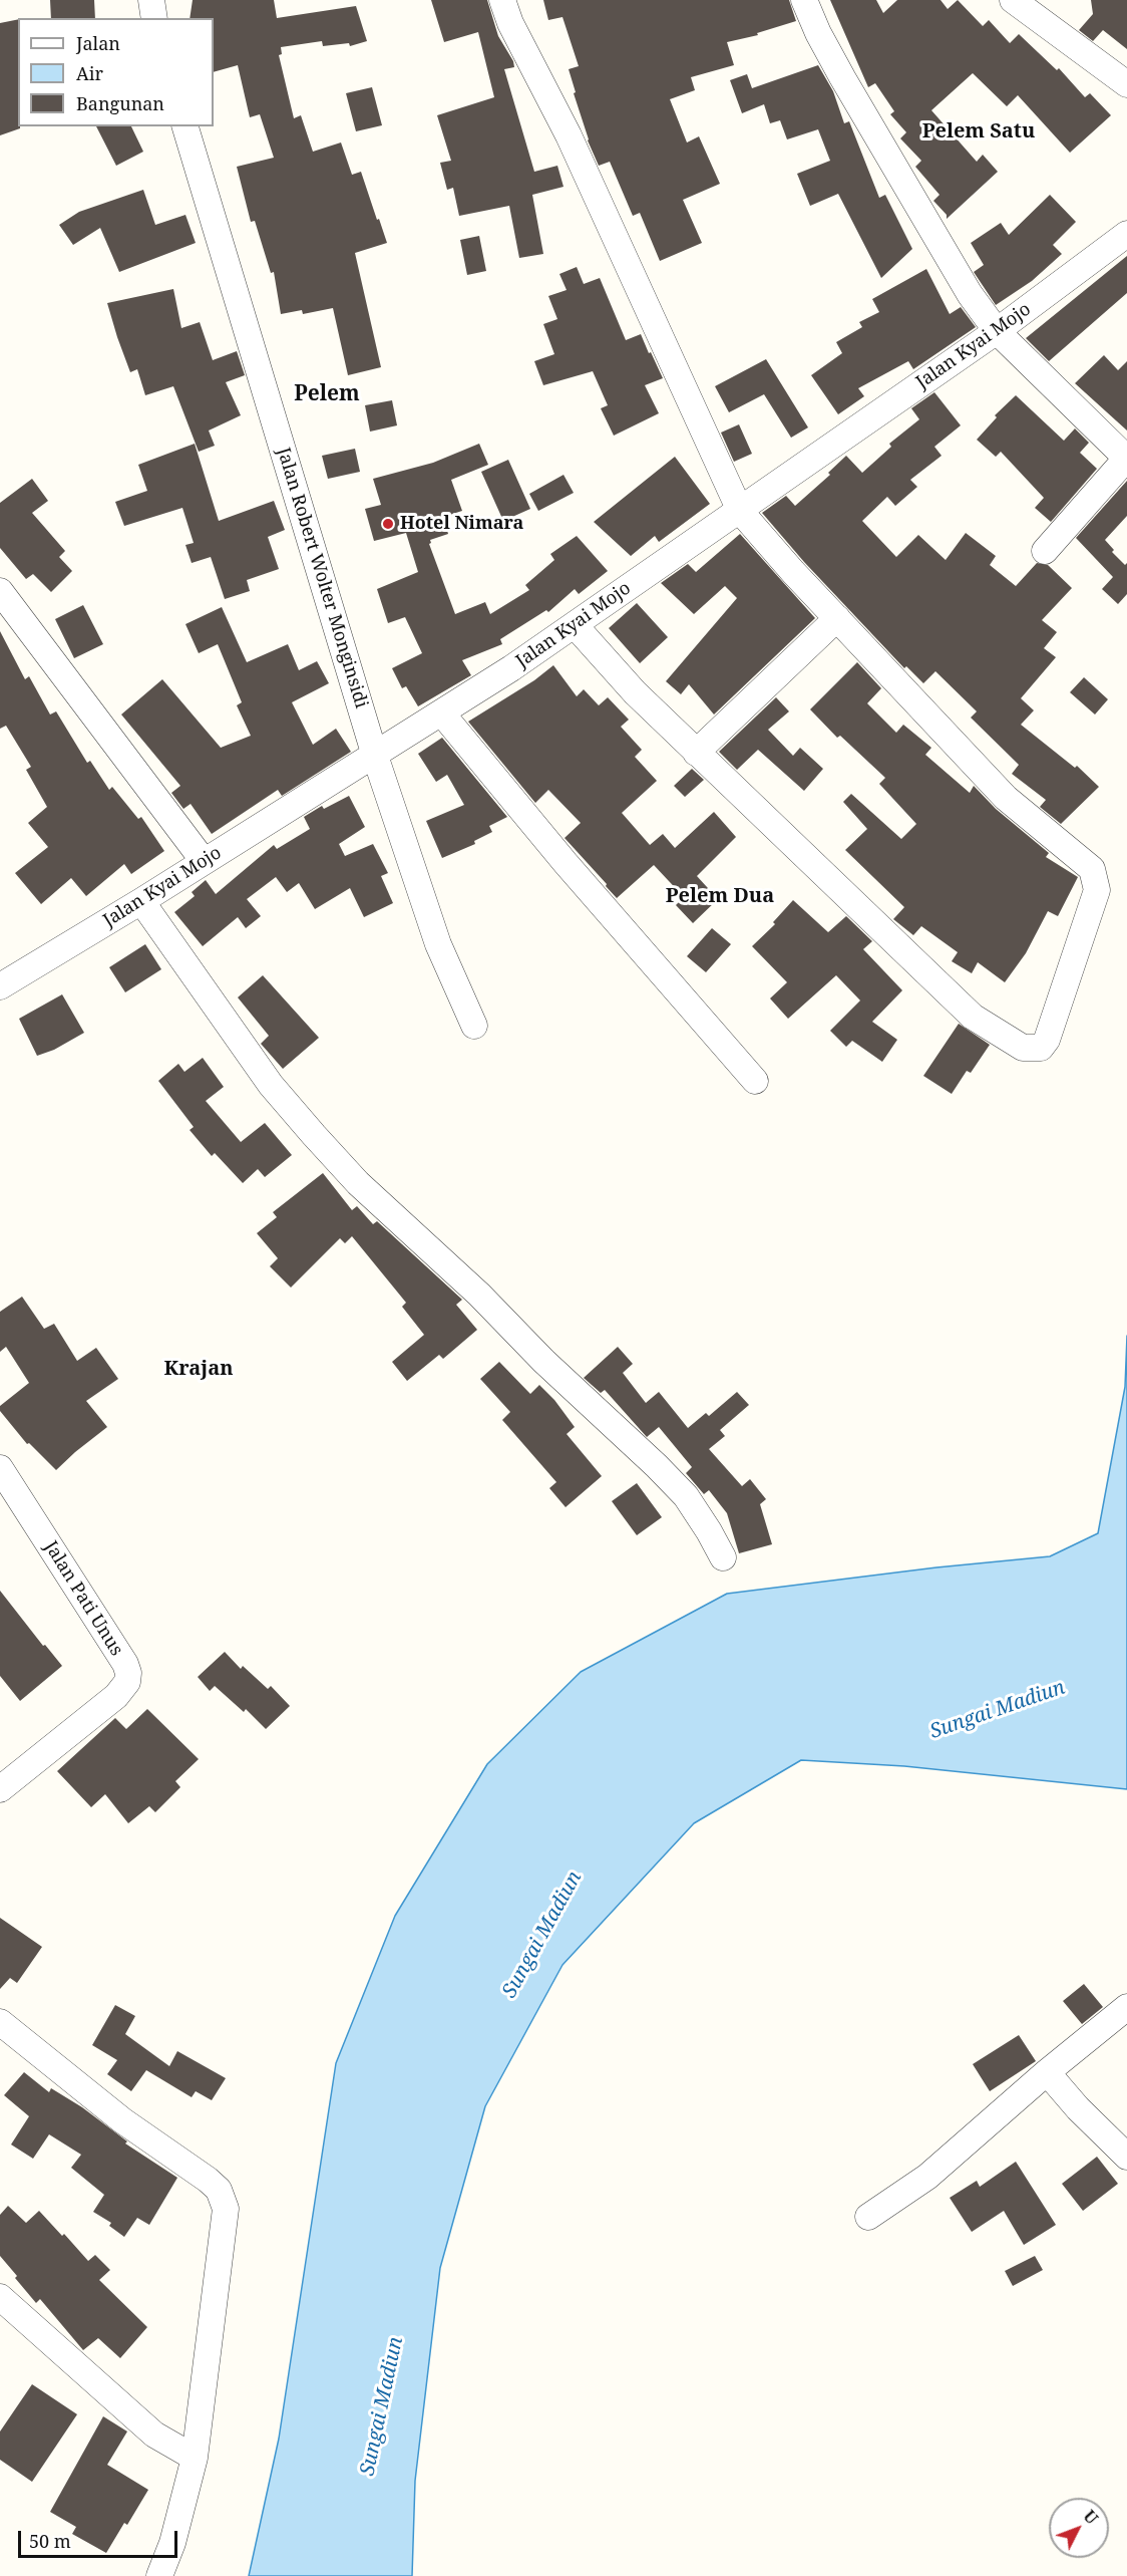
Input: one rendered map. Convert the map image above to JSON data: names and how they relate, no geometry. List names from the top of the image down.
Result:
{
  "streets": {
    "street": ["Jalan Kyai Mojo", "Jalan Robert Wolter Monginsidi", "Jalan Pati Unus"]
  },
  "crossings": [
    ["Jalan Kyai Mojo", "Jalan Robert Wolter Monginsidi"]
  ],
  "districts": [
    "Pelem Satu",
    "Pelem",
    "Pelem Dua",
    "Krajan"
  ],
  "water": ["Sungai Madiun"],
  "places": ["Hotel Nimara"],
  "legend": ["Jalan", "Air", "Bangunan"],
  "scale_bar": "50 m",
  "north": "top right"
}
